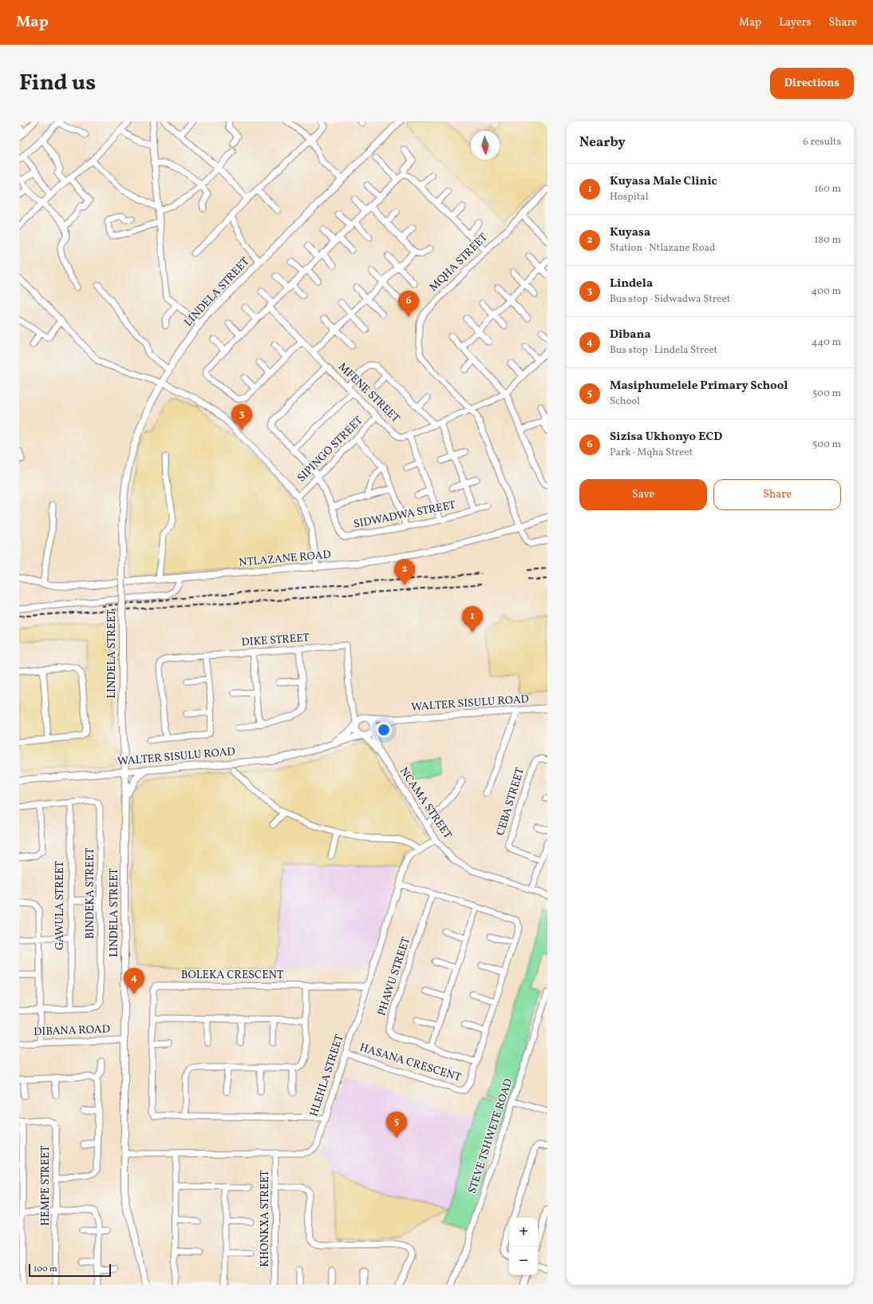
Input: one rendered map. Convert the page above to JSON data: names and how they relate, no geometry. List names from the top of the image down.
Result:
{
  "streets": {
    "street": [
      "MQHA STREET",
      "LINDELA STREET",
      "MFENE STREET",
      "SIPINGO STREET",
      "SIDWADWA STREET",
      "NTLAZANE ROAD",
      "DIKE STREET",
      "WALTER SISULU ROAD",
      "CEBA STREET",
      "NCAMA STREET",
      "BINDEKA STREET",
      "GAWULA STREET",
      "BOLEKA CRESCENT",
      "PHAWU STREET",
      "DIBANA ROAD",
      "HASANA CRESCENT",
      "HLEHLA STREET",
      "STEVE TSHWETE ROAD",
      "HEMPE STREET",
      "KHONKXA STREET"
    ]
  },
  "crossings": [
    ["MQHA STREET", "NTLAZANE ROAD"],
    ["LINDELA STREET", "WALTER SISULU ROAD"],
    ["LINDELA STREET", "DIBANA ROAD"],
    ["LINDELA STREET", "HLEHLA STREET"],
    ["MFENE STREET", "SIPINGO STREET"],
    ["MFENE STREET", "SIDWADWA STREET"],
    ["SIPINGO STREET", "SIDWADWA STREET"],
    ["WALTER SISULU ROAD", "NCAMA STREET"],
    ["NCAMA STREET", "HLEHLA STREET"],
    ["BINDEKA STREET", "GAWULA STREET"],
    ["BOLEKA CRESCENT", "HLEHLA STREET"],
    ["PHAWU STREET", "HASANA CRESCENT"],
    ["HASANA CRESCENT", "HLEHLA STREET"],
    ["HLEHLA STREET", "KHONKXA STREET"]
  ],
  "scale_bar": "100 m",
  "north": "bottom",
  "page": {
    "header": "Map",
    "nav": ["Map", "Layers", "Share"],
    "title": "Find us",
    "buttons": [
      "Directions",
      ["Save", "Share"]
    ],
    "heading": ["Nearby", "6 results"],
    "list": [
      {
        "mark": "1",
        "name": "Kuyasa Male Clinic",
        "note": "Hospital",
        "value": "160 m"
      },
      {
        "mark": "2",
        "name": "Kuyasa",
        "note": "Station · Ntlazane Road",
        "value": "180 m"
      },
      {
        "mark": "3",
        "name": "Lindela",
        "note": "Bus stop · Sidwadwa Street",
        "value": "400 m"
      },
      {
        "mark": "4",
        "name": "Dibana",
        "note": "Bus stop · Lindela Street",
        "value": "440 m"
      },
      {
        "mark": "5",
        "name": "Masiphumelele Primary School",
        "note": "School",
        "value": "500 m"
      },
      {
        "mark": "6",
        "name": "Sizisa Ukhonyo ECD",
        "note": "Park · Mqha Street",
        "value": "500 m"
      }
    ],
    "pins": [
      "6",
      "3",
      "2",
      "1",
      "4",
      "5"
    ],
    "map_buttons": ["+", "−"],
    "scale": "100 m"
  }
}
